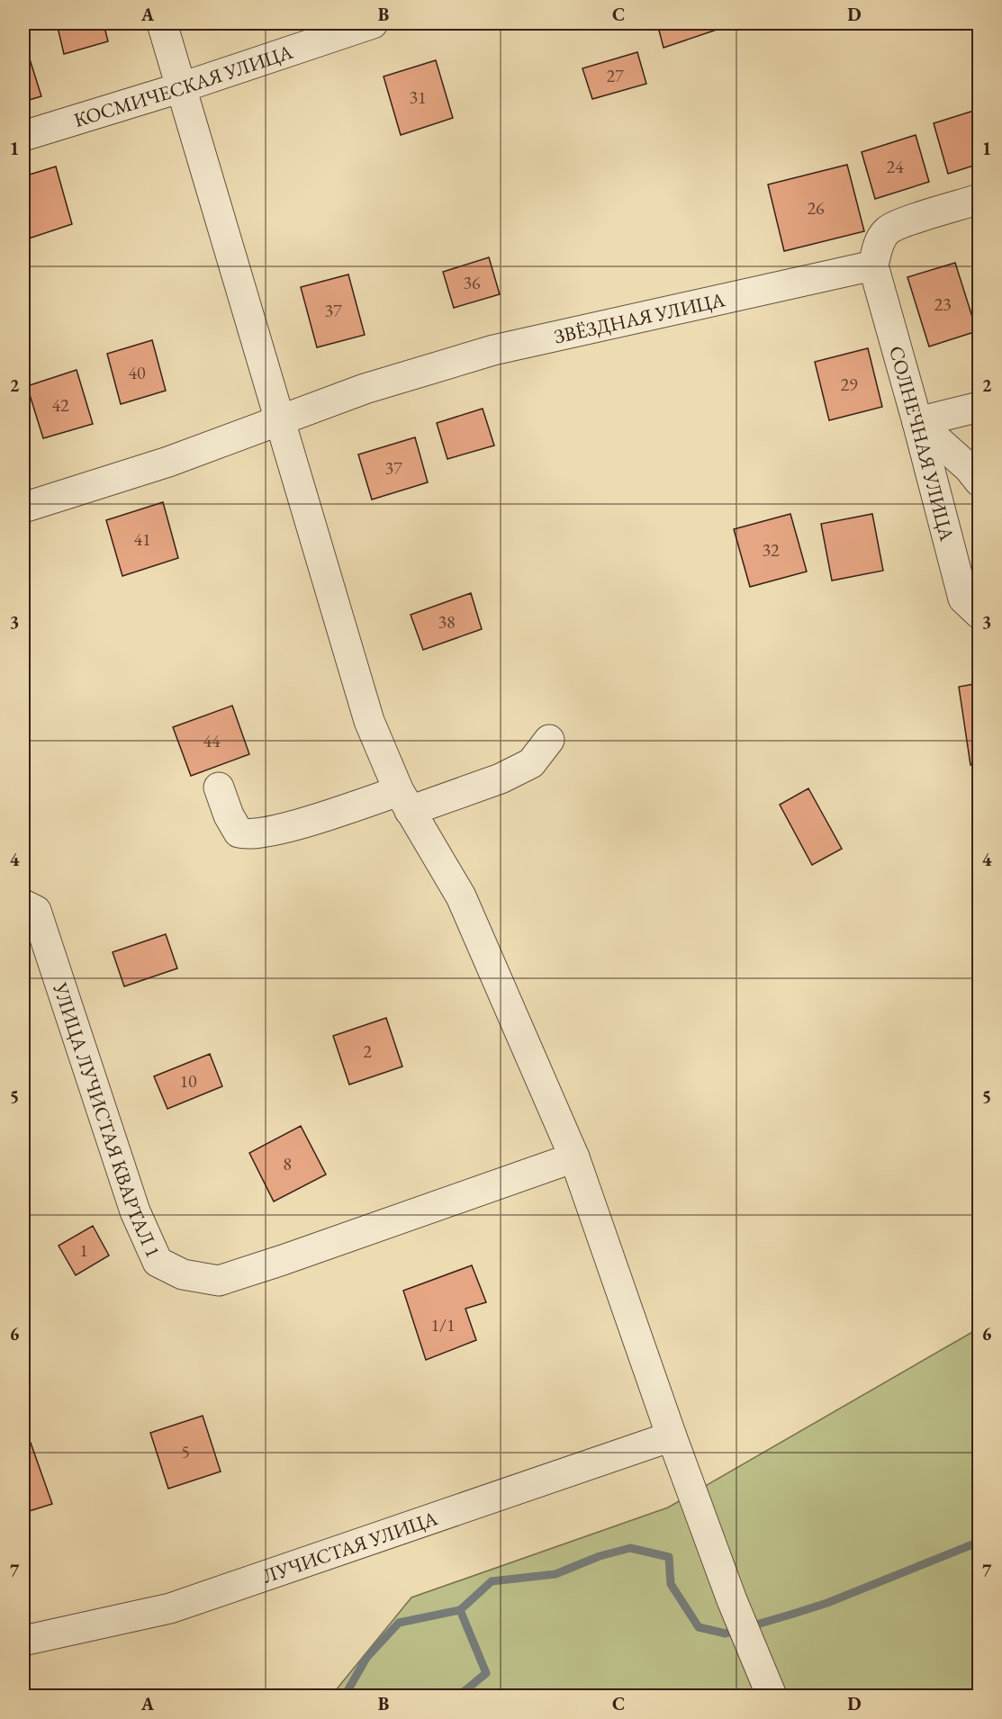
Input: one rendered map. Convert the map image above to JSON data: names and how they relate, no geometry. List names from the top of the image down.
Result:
{
  "streets": {
    "street": [
      "КОСМИЧЕСКАЯ УЛИЦА",
      "ЗВЁЗДНАЯ УЛИЦА",
      "СОЛНЕЧНАЯ УЛИЦА",
      "УЛИЦА ЛУЧИСТАЯ КВАРТАЛ 1",
      "ЛУЧИСТАЯ УЛИЦА"
    ]
  },
  "crossings": [
    ["ЗВЁЗДНАЯ УЛИЦА", "СОЛНЕЧНАЯ УЛИЦА"]
  ],
  "house_numbers": [
    "27",
    "31",
    "24",
    "26",
    "36",
    "23",
    "37",
    "40",
    "29",
    "42",
    "37",
    "41",
    "32",
    "38",
    "44",
    "2",
    "10",
    "8",
    "1",
    "1/1",
    "5"
  ],
  "grid": {
    "columns": [
      "A",
      "B",
      "C",
      "D"
    ],
    "rows": [
      "1",
      "2",
      "3",
      "4",
      "5",
      "6",
      "7"
    ]
  }
}
